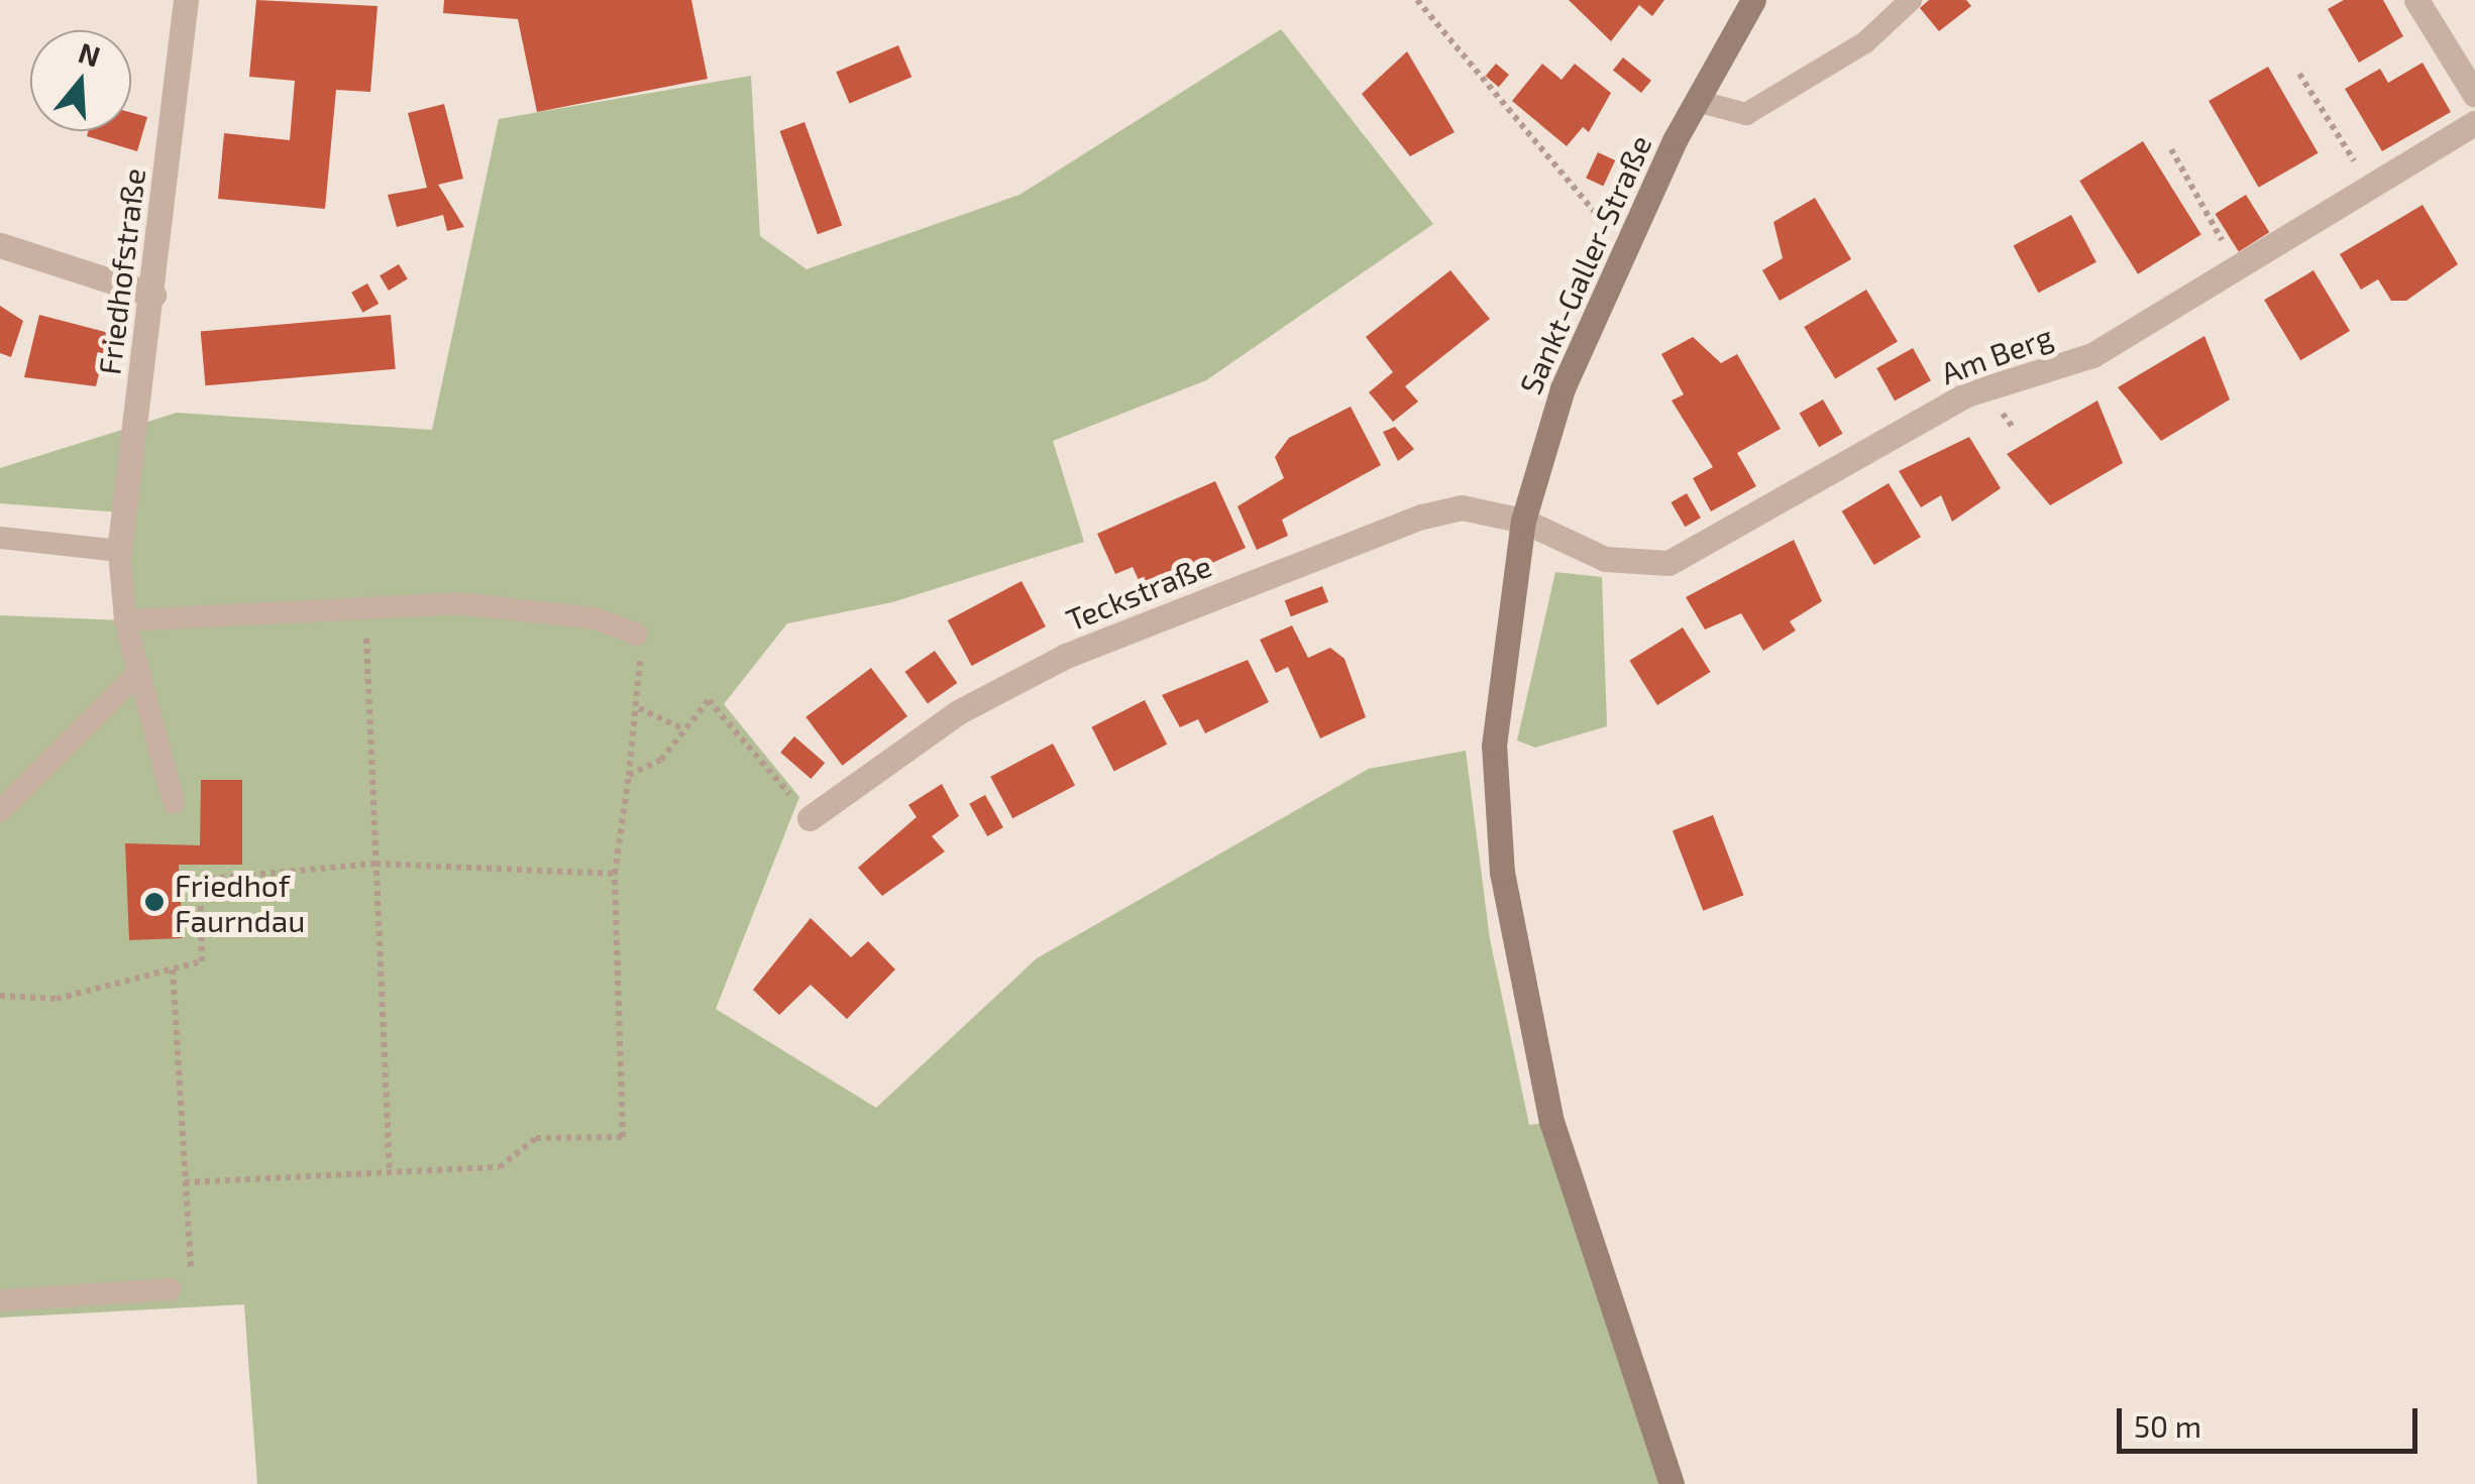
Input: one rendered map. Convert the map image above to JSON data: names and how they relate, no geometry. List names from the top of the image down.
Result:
{
  "streets": {
    "street": [
      "Sankt-Galler-Straße",
      "Friedhofstraße",
      "Am Berg",
      "Teckstraße"
    ]
  },
  "crossings": [
    ["Sankt-Galler-Straße", "Am Berg"],
    ["Sankt-Galler-Straße", "Teckstraße"],
    ["Am Berg", "Teckstraße"]
  ],
  "places": ["Friedhof Faurndau"],
  "scale_bar": "50 m",
  "north": "top"
}
